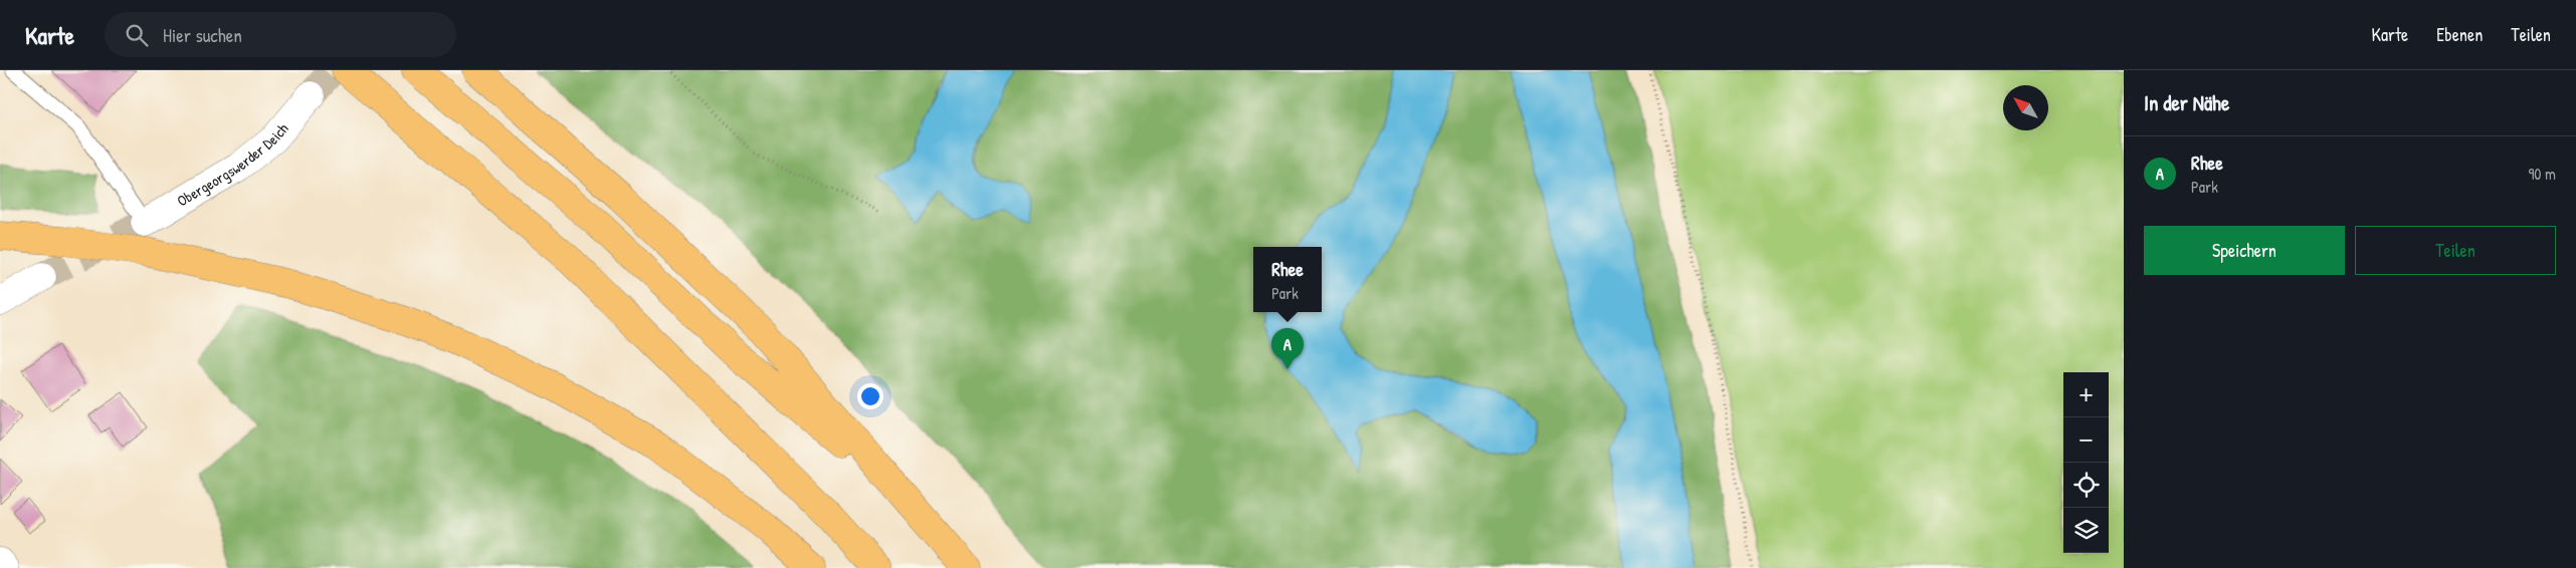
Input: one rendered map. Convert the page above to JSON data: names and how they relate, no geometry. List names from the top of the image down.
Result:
{
  "streets": {
    "street": ["Obergeorgswerder Deich"]
  },
  "north": "top left",
  "page": {
    "header": "Karte",
    "search": "Hier suchen",
    "nav": ["Karte", "Ebenen", "Teilen"],
    "heading": "In der Nähe",
    "list": [
      {
        "mark": "A",
        "name": "Rhee",
        "note": "Park",
        "value": "90 m"
      }
    ],
    "buttons": ["Speichern", "Teilen"],
    "popup": ["Rhee", "Park"],
    "pins": "A",
    "map_buttons": ["+", "−"]
  }
}
